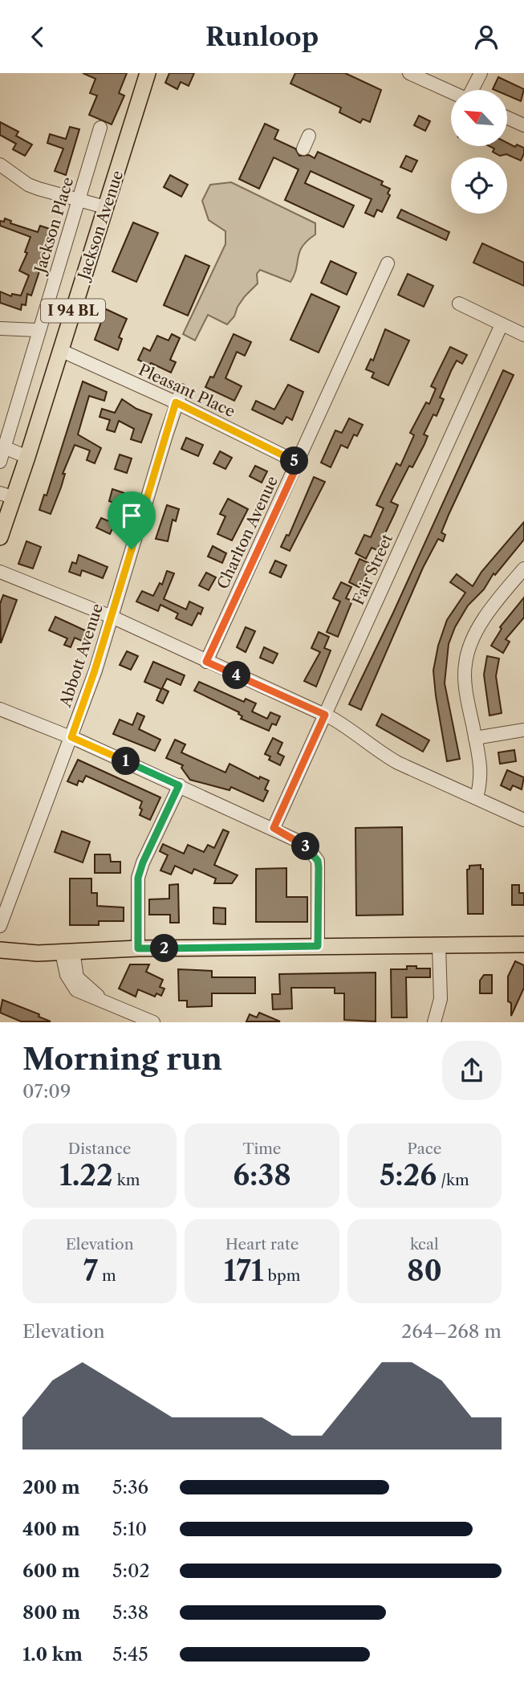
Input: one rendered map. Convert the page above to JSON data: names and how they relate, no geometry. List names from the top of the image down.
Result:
{
  "streets": {
    "main road": ["Jackson Avenue", "I 94 BL"],
    "street": [
      "Jackson Place",
      "Pleasant Place",
      "Charlton Avenue",
      "Fair Street",
      "Abbott Avenue"
    ]
  },
  "crossings": [
    ["Jackson Avenue", "Pleasant Place"],
    ["Pleasant Place", "Charlton Avenue"],
    ["Pleasant Place", "Abbott Avenue"]
  ],
  "north": "top left",
  "page": {
    "header": "Runloop",
    "pins": [
      "5",
      "4",
      "1",
      "3",
      "2"
    ],
    "heading": ["Morning run", "07:09"],
    "stats": [
      ["Distance", "1.22 km"],
      ["Time", "6:38"],
      ["Pace", "5:26 /km"],
      ["Elevation", "7 m"],
      ["Heart rate", "171 bpm"],
      ["kcal", "80"]
    ],
    "chart": ["Elevation", "264–268 m"],
    "list": [
      {
        "name": "200 m",
        "note": "5:36"
      },
      {
        "name": "400 m",
        "note": "5:10"
      },
      {
        "name": "600 m",
        "note": "5:02"
      },
      {
        "name": "800 m",
        "note": "5:38"
      },
      {
        "name": "1.0 km",
        "note": "5:45"
      }
    ]
  }
}
